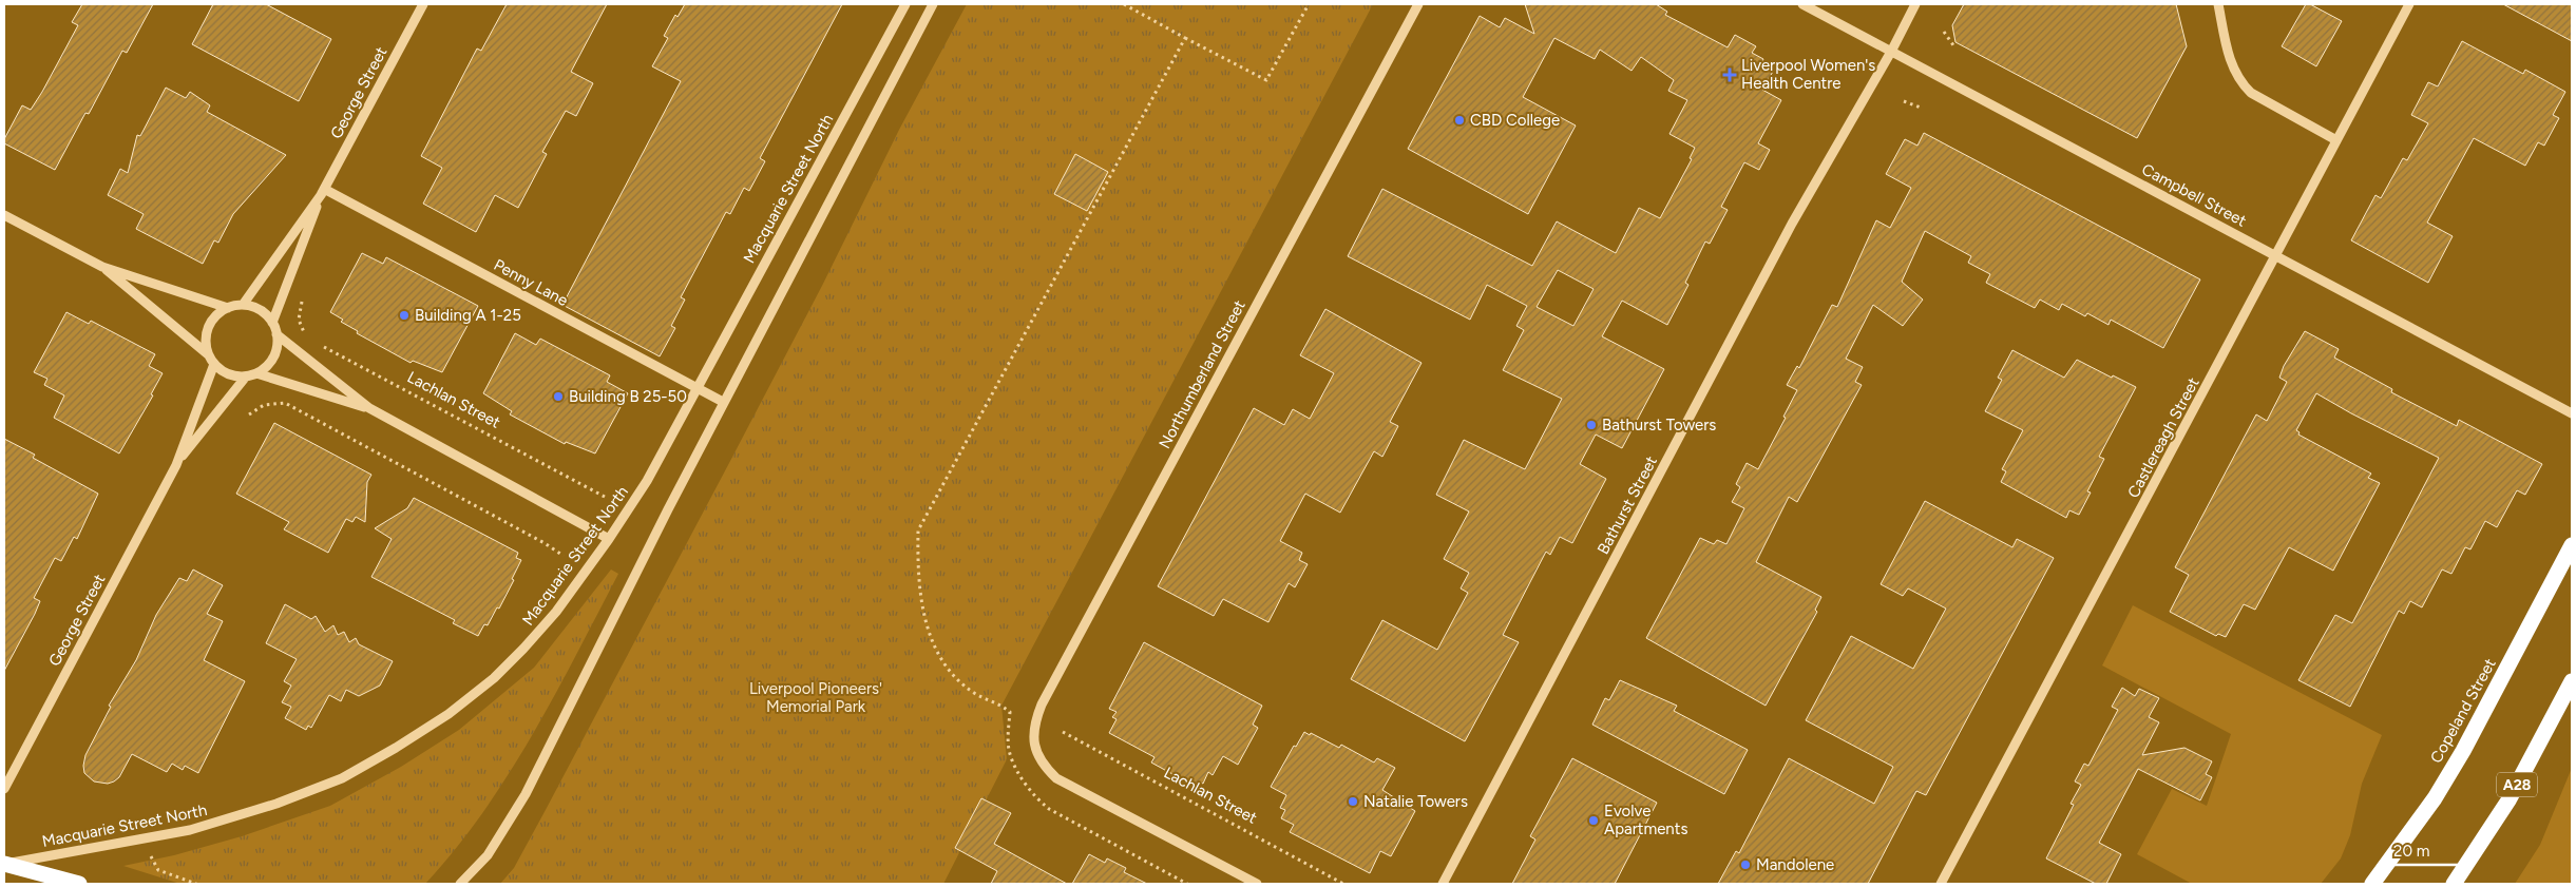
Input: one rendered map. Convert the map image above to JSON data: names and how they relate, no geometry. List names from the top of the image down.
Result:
{
  "streets": {
    "highway": ["Copeland Street", "A28"],
    "street": [
      "George Street",
      "Macquarie Street North",
      "Campbell Street",
      "Penny Lane",
      "Northumberland Street",
      "Castlereagh Street",
      "Bathurst Street"
    ],
    "path": ["Lachlan Street"]
  },
  "crossings": [
    ["George Street", "Penny Lane"],
    ["Macquarie Street North", "Penny Lane"],
    ["Campbell Street", "Castlereagh Street"],
    ["Campbell Street", "Bathurst Street"]
  ],
  "parks": ["Liverpool Pioneers' Memorial Park"],
  "places": {
    "health": ["Liverpool Women's Health Centre"],
    "other": [
      "CBD College",
      "Building A 1-25",
      "Building B 25-50",
      "Bathurst Towers",
      "Natalie Towers",
      "Evolve Apartments",
      "Mandolene"
    ]
  },
  "scale_bar": "20 m"
}
